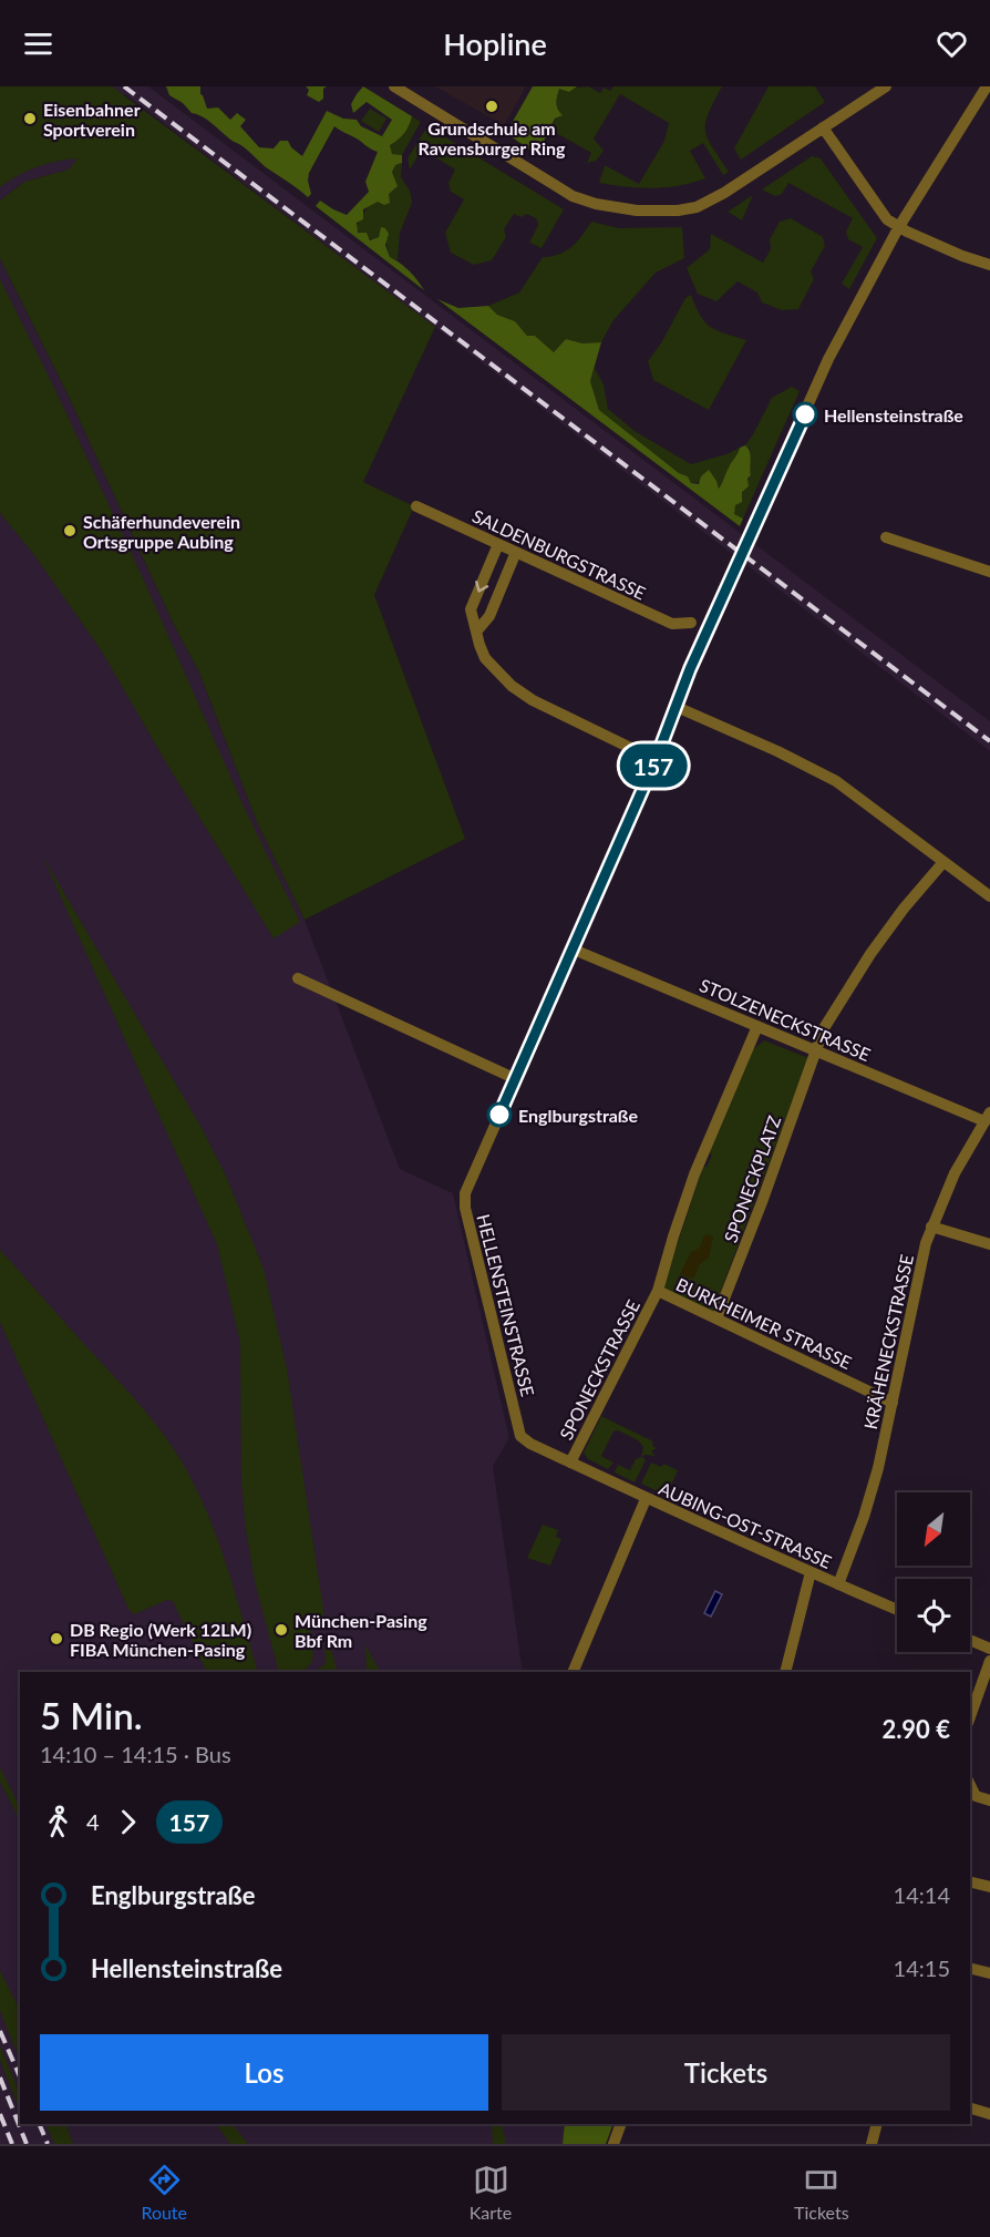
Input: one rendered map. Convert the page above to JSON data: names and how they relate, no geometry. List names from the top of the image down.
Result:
{
  "streets": {
    "street": [
      "SALDENBURGSTRASSE",
      "STOLZENECKSTRASSE",
      "SPONECKPLATZ",
      "HELLENSTEINSTRASSE",
      "BURKHEIMER STRASSE",
      "KRÄHENECKSTRASSE",
      "SPONECKSTRASSE",
      "AUBING-OST-STRASSE"
    ]
  },
  "crossings": [
    ["STOLZENECKSTRASSE", "SPONECKPLATZ"],
    ["STOLZENECKSTRASSE", "HELLENSTEINSTRASSE"],
    ["STOLZENECKSTRASSE", "KRÄHENECKSTRASSE"],
    ["SPONECKPLATZ", "BURKHEIMER STRASSE"],
    ["HELLENSTEINSTRASSE", "SPONECKSTRASSE"],
    ["HELLENSTEINSTRASSE", "AUBING-OST-STRASSE"],
    ["BURKHEIMER STRASSE", "KRÄHENECKSTRASSE"],
    ["BURKHEIMER STRASSE", "SPONECKSTRASSE"],
    ["KRÄHENECKSTRASSE", "AUBING-OST-STRASSE"],
    ["SPONECKSTRASSE", "AUBING-OST-STRASSE"]
  ],
  "places": [
    "Grundschule am Ravensburger Ring",
    "Eisenbahner Sportverein",
    "Hellensteinstraße",
    "Schäferhundeverein Ortsgruppe Aubing",
    "Englburgstraße",
    "München-Pasing Bbf Rm",
    "DB Regio (Werk 12LM) FIBA München-Pasing"
  ],
  "lines": ["bus line 157"],
  "north": "bottom left",
  "page": {
    "header": "Hopline",
    "on_map": "157",
    "heading": ["5 Min.", "14:10 – 14:15 · Bus", "2.90 €"],
    "legs": ["4", "157"],
    "list": [
      {
        "name": "Englburgstraße",
        "value": "14:14"
      },
      {
        "name": "Hellensteinstraße",
        "value": "14:15"
      }
    ],
    "buttons": ["Los", "Tickets"],
    "tabs": ["Route", "Karte", "Tickets"]
  }
}
